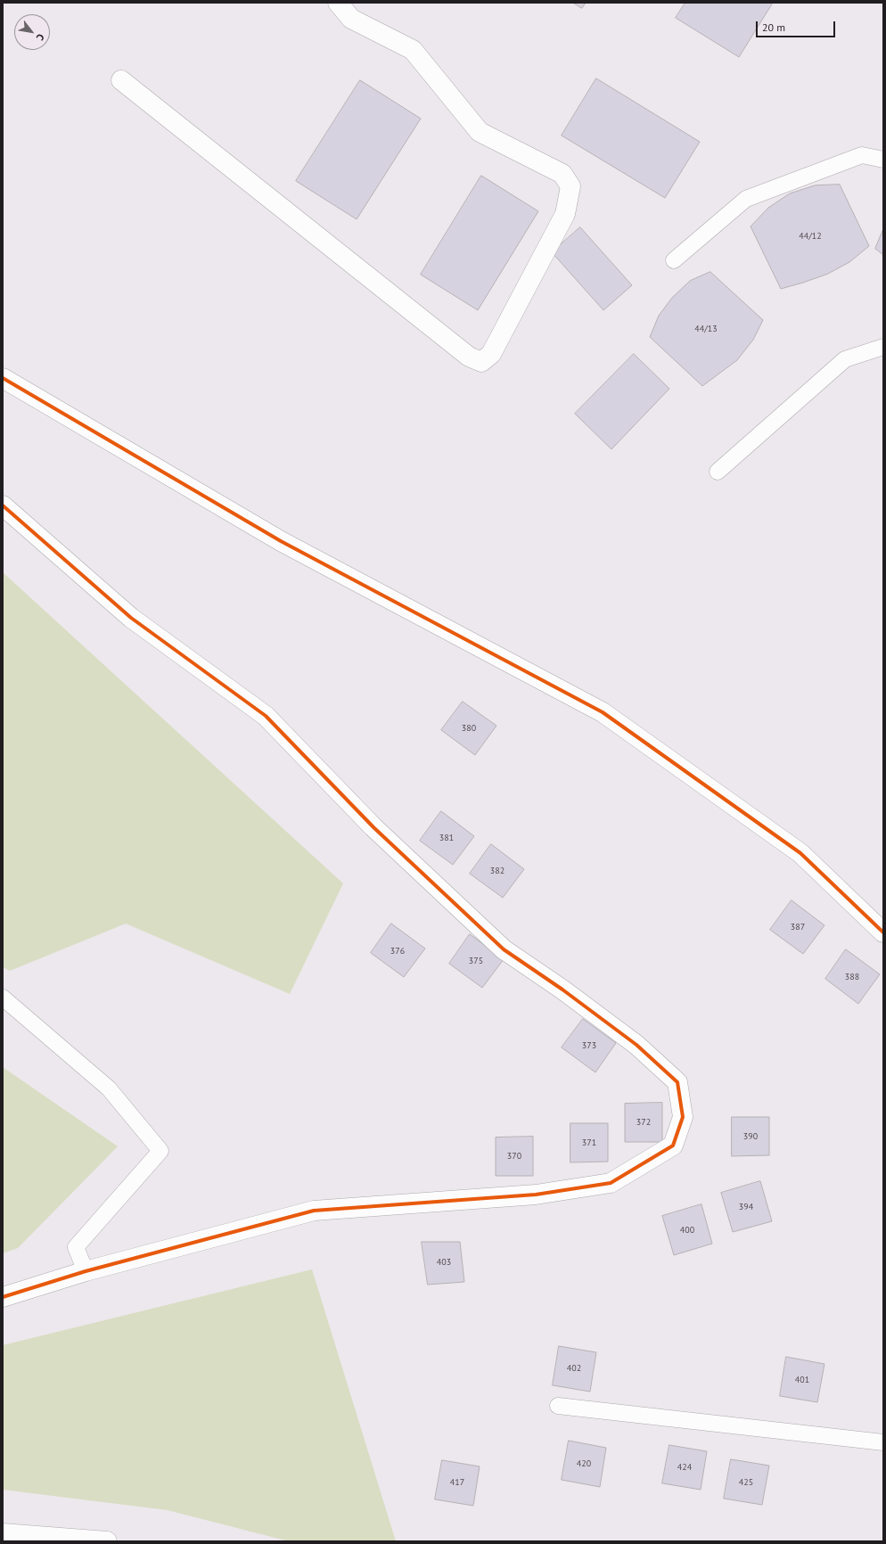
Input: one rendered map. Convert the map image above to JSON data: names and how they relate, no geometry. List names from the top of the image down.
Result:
{
  "house_numbers": [
    "44/12",
    "44/13",
    "380",
    "381",
    "382",
    "387",
    "376",
    "375",
    "388",
    "373",
    "372",
    "390",
    "371",
    "370",
    "394",
    "400",
    "403",
    "402",
    "401",
    "420",
    "424",
    "417",
    "425"
  ],
  "scale_bar": "20 m",
  "north": "bottom right"
}
